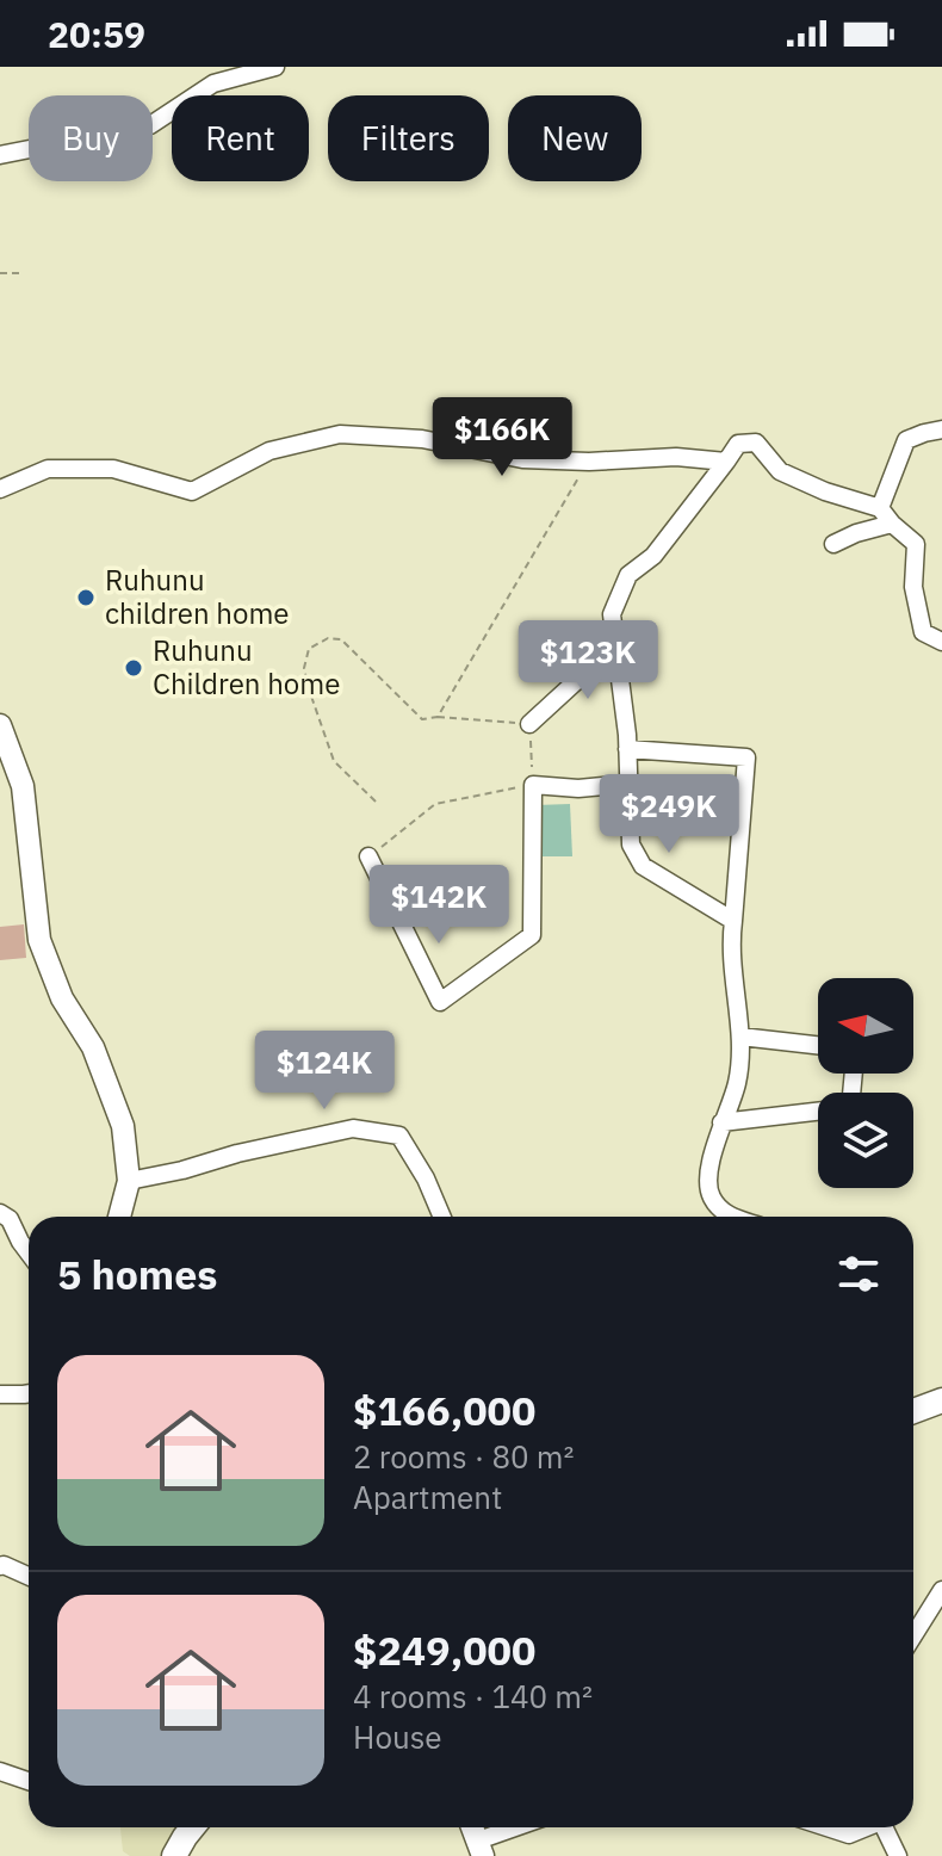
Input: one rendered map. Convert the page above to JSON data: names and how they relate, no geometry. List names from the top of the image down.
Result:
{
  "places": ["Ruhunu children home", "Ruhunu Children home"],
  "north": "left",
  "page": {
    "status": "20:59",
    "chip": [
      "Buy",
      "Rent",
      "Filters",
      "New"
    ],
    "price": [
      "$166K",
      "$123K",
      "$249K",
      "$142K",
      "$124K"
    ],
    "heading": "5 homes",
    "list": [
      {
        "name": "$166,000",
        "note": "2 rooms · 80 m² · Apartment"
      },
      {
        "name": "$249,000",
        "note": "4 rooms · 140 m² · House"
      }
    ]
  }
}
